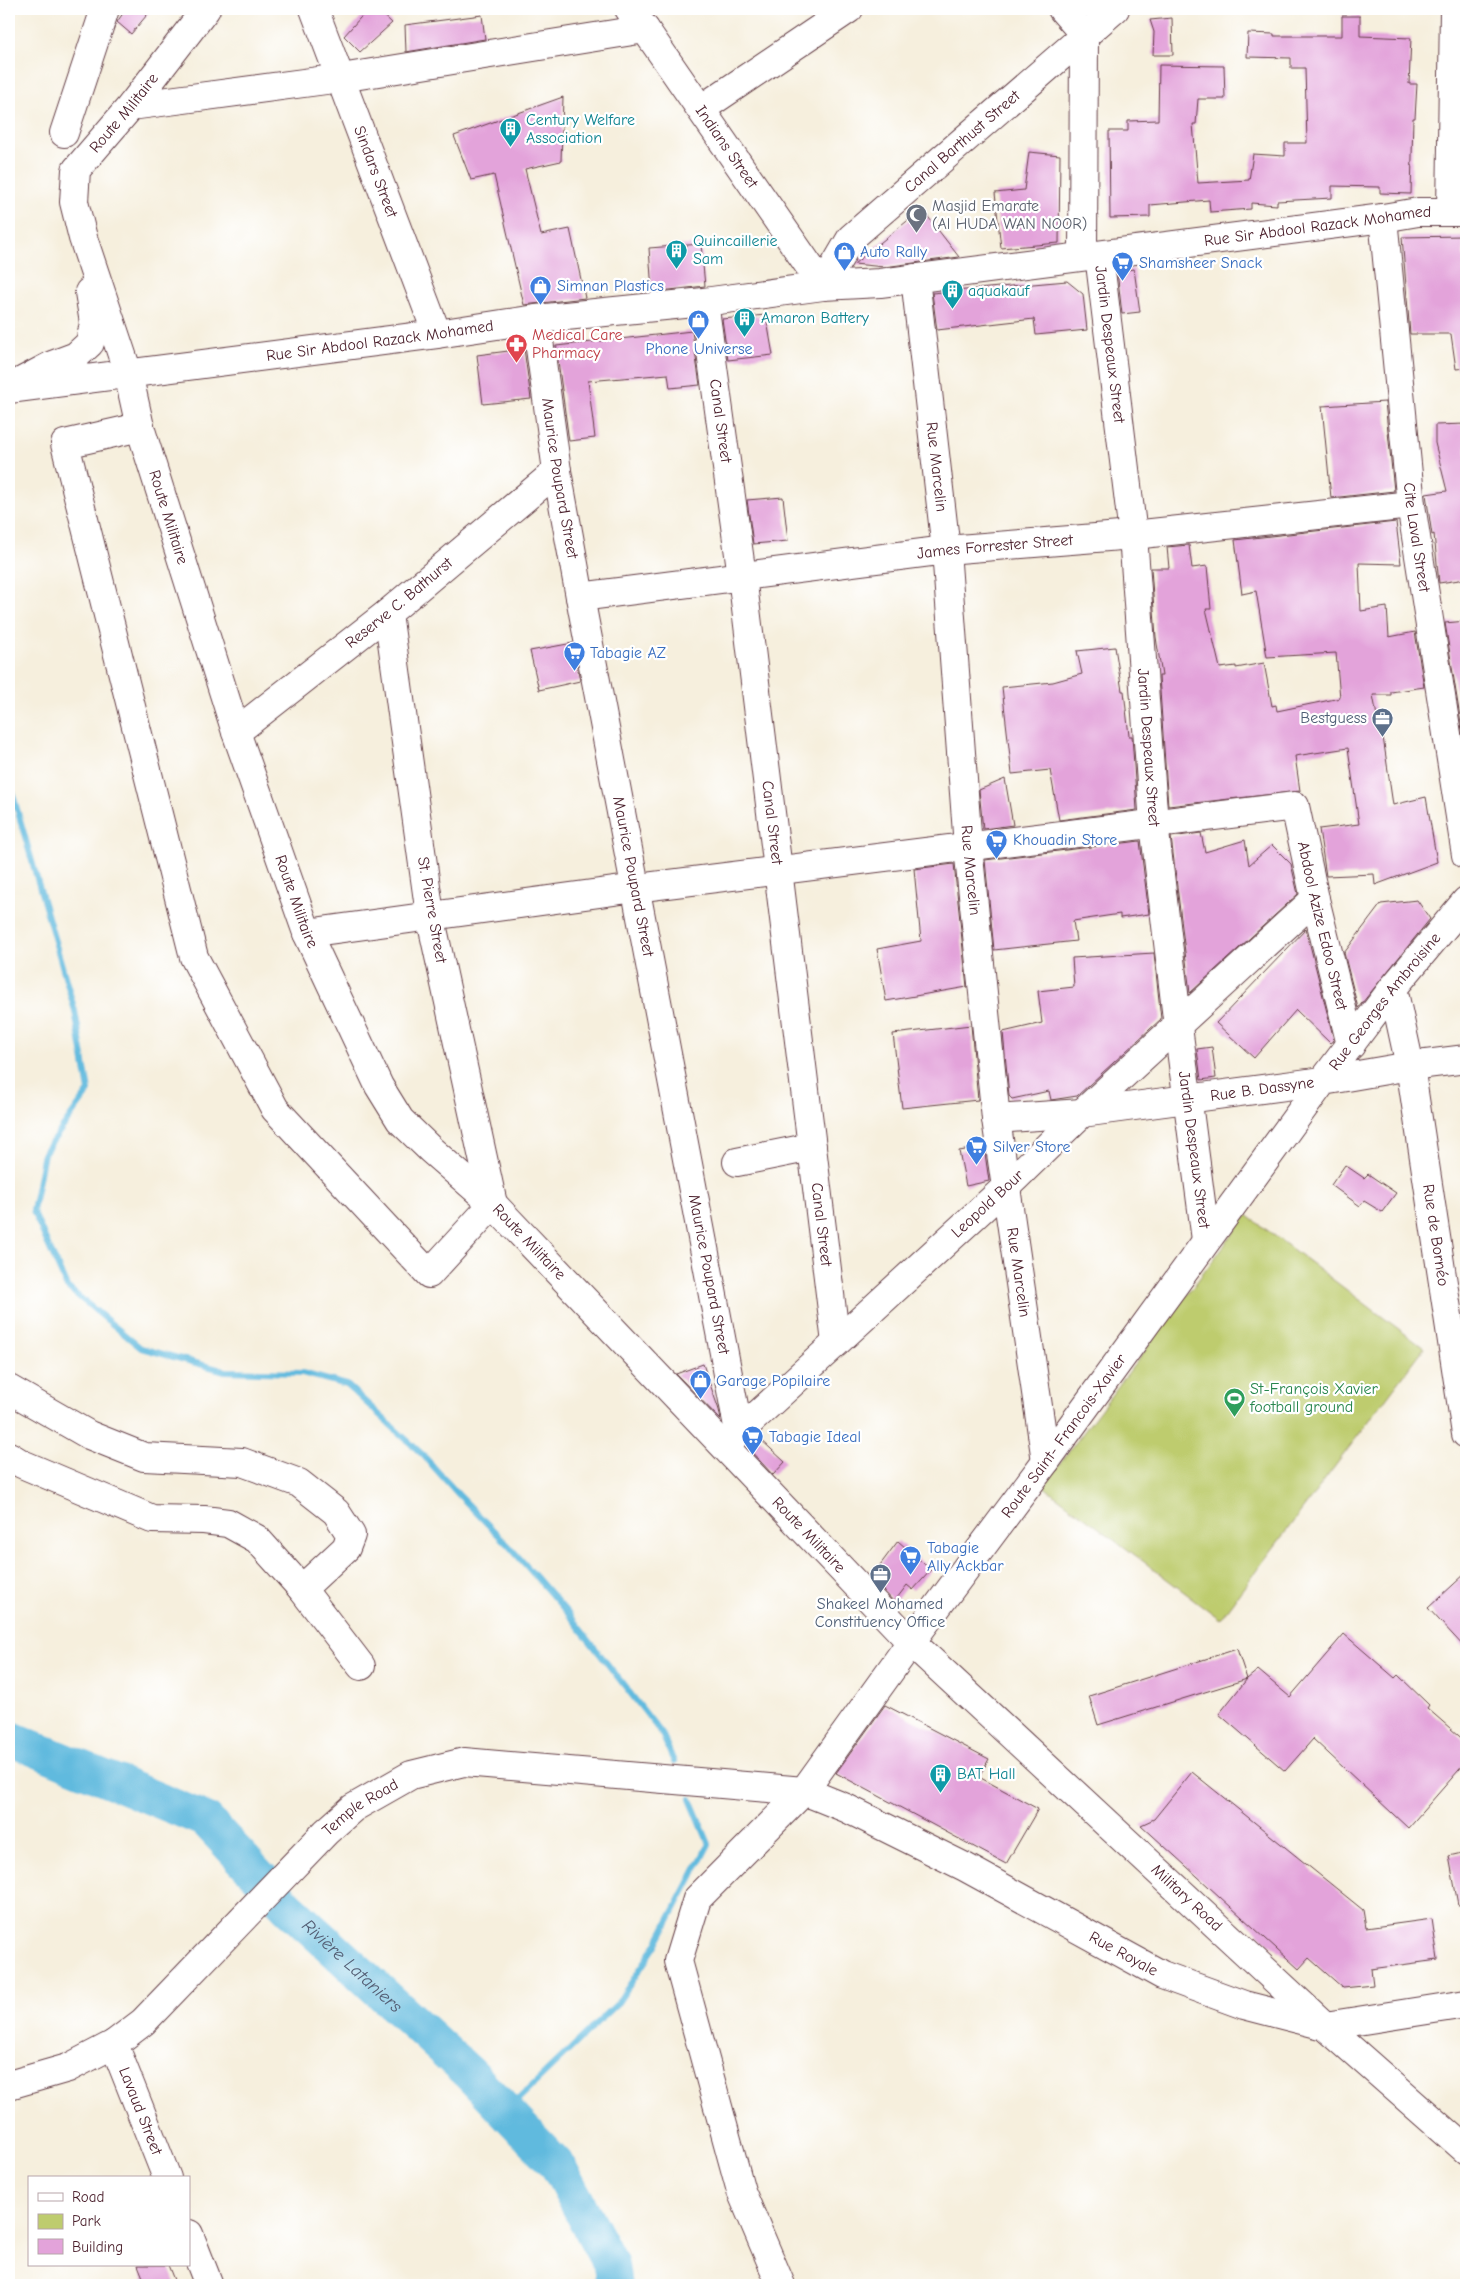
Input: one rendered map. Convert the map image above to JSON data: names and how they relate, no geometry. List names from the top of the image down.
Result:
{
  "streets": {
    "street": [
      "Route Militaire",
      "Canal Barthust Street",
      "Indians Street",
      "Sindars Street",
      "Rue Sir Abdool Razack Mohamed",
      "Jardin Despeaux Street",
      "Canal Street",
      "Rue Marcelin",
      "Maurice Poupard Street",
      "Cite Laval Street",
      "James Forrester Street",
      "Reserve C. Bathurst",
      "St. Pierre Street",
      "Abdool Azize Edoo Street",
      "Rue Georges Ambroisine",
      "Rue B. Dassyne",
      "Leopold Bour",
      "Rue de Bornéo",
      "Route Saint- Francois-Xavier",
      "Temple Road",
      "Military Road",
      "Rue Royale",
      "Lavaud Street"
    ]
  },
  "crossings": [
    ["Route Militaire", "Rue Sir Abdool Razack Mohamed"],
    ["Route Militaire", "Maurice Poupard Street"],
    ["Route Militaire", "Reserve C. Bathurst"],
    ["Route Militaire", "St. Pierre Street"],
    ["Route Militaire", "Leopold Bour"],
    ["Route Militaire", "Route Saint- Francois-Xavier"],
    ["Route Militaire", "Military Road"],
    ["Canal Barthust Street", "Indians Street"],
    ["Canal Barthust Street", "Rue Sir Abdool Razack Mohamed"],
    ["Canal Barthust Street", "Jardin Despeaux Street"],
    ["Indians Street", "Rue Sir Abdool Razack Mohamed"],
    ["Sindars Street", "Rue Sir Abdool Razack Mohamed"],
    ["Rue Sir Abdool Razack Mohamed", "Jardin Despeaux Street"],
    ["Rue Sir Abdool Razack Mohamed", "Canal Street"],
    ["Rue Sir Abdool Razack Mohamed", "Rue Marcelin"],
    ["Rue Sir Abdool Razack Mohamed", "Maurice Poupard Street"],
    ["Rue Sir Abdool Razack Mohamed", "Cite Laval Street"],
    ["Jardin Despeaux Street", "James Forrester Street"],
    ["Jardin Despeaux Street", "Abdool Azize Edoo Street"],
    ["Jardin Despeaux Street", "Rue B. Dassyne"],
    ["Jardin Despeaux Street", "Leopold Bour"],
    ["Jardin Despeaux Street", "Route Saint- Francois-Xavier"],
    ["Canal Street", "James Forrester Street"],
    ["Canal Street", "Leopold Bour"],
    ["Rue Marcelin", "James Forrester Street"],
    ["Rue Marcelin", "Rue B. Dassyne"],
    ["Rue Marcelin", "Leopold Bour"],
    ["Rue Marcelin", "Route Saint- Francois-Xavier"],
    ["Maurice Poupard Street", "James Forrester Street"],
    ["Maurice Poupard Street", "Reserve C. Bathurst"],
    ["Maurice Poupard Street", "Leopold Bour"],
    ["Cite Laval Street", "James Forrester Street"],
    ["Reserve C. Bathurst", "St. Pierre Street"],
    ["Abdool Azize Edoo Street", "Rue Georges Ambroisine"],
    ["Abdool Azize Edoo Street", "Leopold Bour"],
    ["Rue Georges Ambroisine", "Rue B. Dassyne"],
    ["Rue Georges Ambroisine", "Rue de Bornéo"],
    ["Rue Georges Ambroisine", "Route Saint- Francois-Xavier"],
    ["Rue B. Dassyne", "Leopold Bour"],
    ["Rue B. Dassyne", "Rue de Bornéo"],
    ["Rue B. Dassyne", "Route Saint- Francois-Xavier"],
    ["Route Saint- Francois-Xavier", "Temple Road"],
    ["Route Saint- Francois-Xavier", "Military Road"],
    ["Route Saint- Francois-Xavier", "Rue Royale"],
    ["Temple Road", "Rue Royale"],
    ["Temple Road", "Lavaud Street"],
    ["Military Road", "Rue Royale"]
  ],
  "water": ["Rivière Lataniers"],
  "places": {
    "building": [
      "Century Welfare Association",
      "Quincaillerie Sam",
      "aquakauf",
      "Amaron Battery",
      "BAT Hall"
    ],
    "mosque": ["Masjid Emarate (Al HUDA WAN NOOR)"],
    "shop": [
      "Auto Rally",
      "Simnan Plastics",
      "Phone Universe",
      "Garage Popilaire"
    ],
    "supermarket": [
      "Shamsheer Snack",
      "Tabagie AZ",
      "Khouadin Store",
      "Silver Store",
      "Tabagie Ideal",
      "Tabagie Ally Ackbar"
    ],
    "pharmacy": ["Medical Care Pharmacy"],
    "office": ["Bestguess", "Shakeel Mohamed Constituency Office"],
    "sports": ["St-François Xavier football ground"]
  },
  "legend": ["Road", "Park", "Building"]
}
